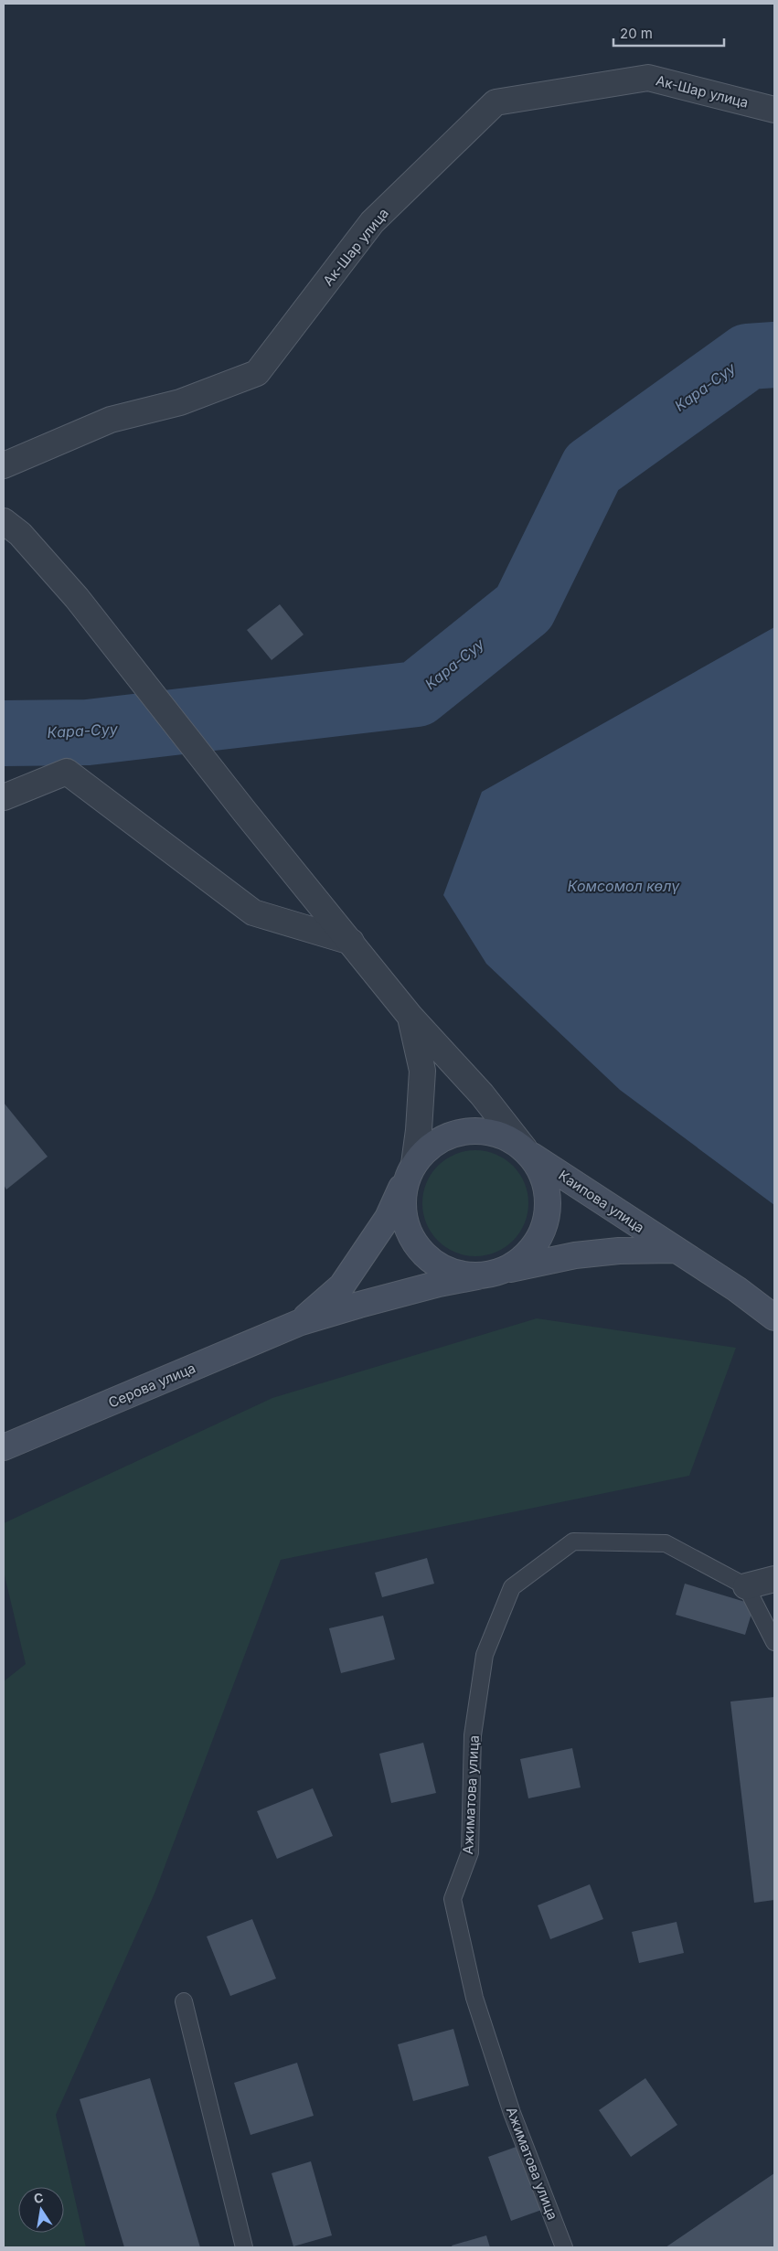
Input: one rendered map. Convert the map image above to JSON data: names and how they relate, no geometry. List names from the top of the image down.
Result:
{
  "streets": {
    "main road": ["Каипова улица", "Серова улица"],
    "street": ["Ак-Шар улица"],
    "lane": ["Ажиматова улица"]
  },
  "crossings": [
    ["Каипова улица", "Серова улица"]
  ],
  "water": ["Кара-Суу", "Комсомол көлү"],
  "scale_bar": "20 m",
  "north": "top"
}
